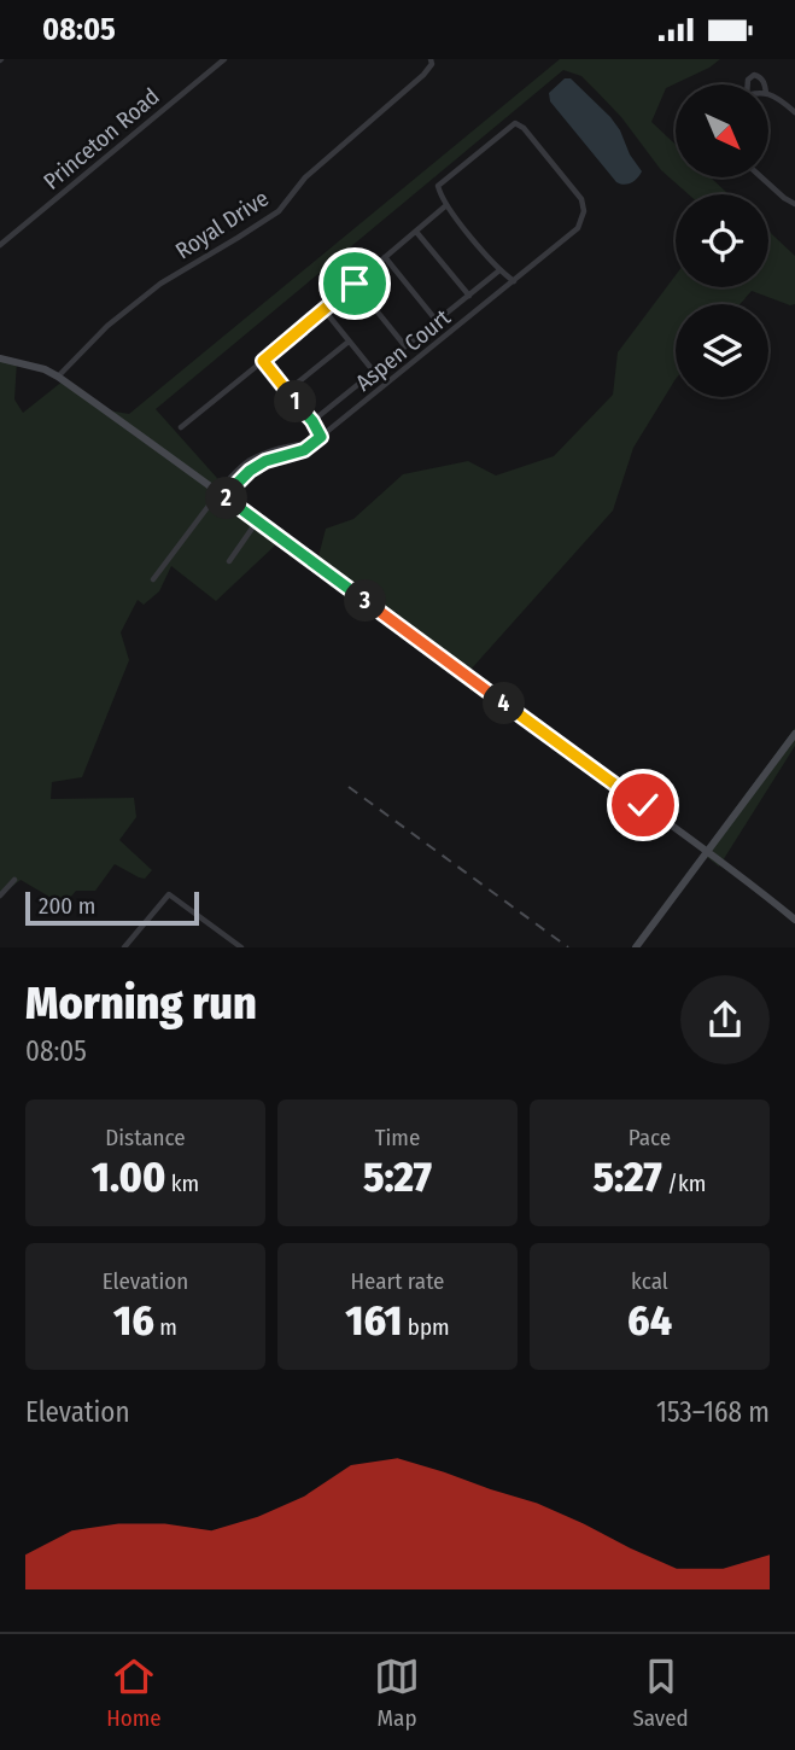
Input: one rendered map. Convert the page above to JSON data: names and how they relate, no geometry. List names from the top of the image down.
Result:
{
  "streets": {
    "street": ["Princeton Road", "Royal Drive", "Aspen Court"]
  },
  "scale_bar": "200 m",
  "north": "bottom right",
  "page": {
    "status": "08:05",
    "pins": [
      "1",
      "2",
      "3",
      "4"
    ],
    "scale": "200 m",
    "heading": ["Morning run", "08:05"],
    "stats": [
      ["Distance", "1.00 km"],
      ["Time", "5:27"],
      ["Pace", "5:27 /km"],
      ["Elevation", "16 m"],
      ["Heart rate", "161 bpm"],
      ["kcal", "64"]
    ],
    "chart": ["Elevation", "153–168 m"],
    "tabs": ["Home", "Map", "Saved"]
  }
}
